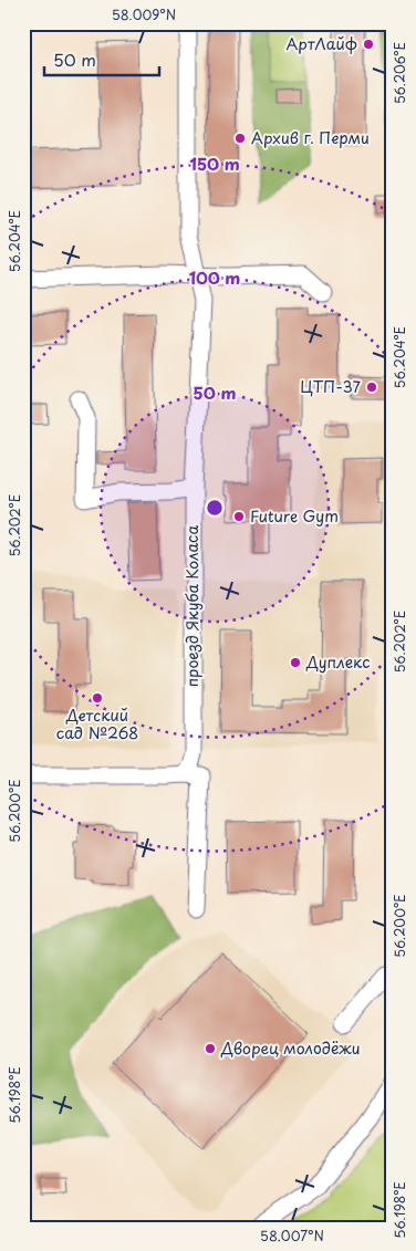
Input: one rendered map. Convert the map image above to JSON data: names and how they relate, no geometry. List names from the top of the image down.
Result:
{
  "streets": {
    "street": ["проезд Якуба Коласа"]
  },
  "places": [
    "АртЛайф",
    "Архив г. Перми",
    "ЦТП-37",
    "Future Gym",
    "Дуплекс",
    "Детский сад №268",
    "Дворец молодёжи"
  ],
  "scale_bar": "50 m",
  "coordinates": [
    "58.009°N",
    "56.206°E",
    "56.204°E",
    "56.202°E",
    "56.200°E",
    "56.198°E",
    "58.007°N"
  ],
  "rings": ["150 m", "100 m", "50 m"]
}
